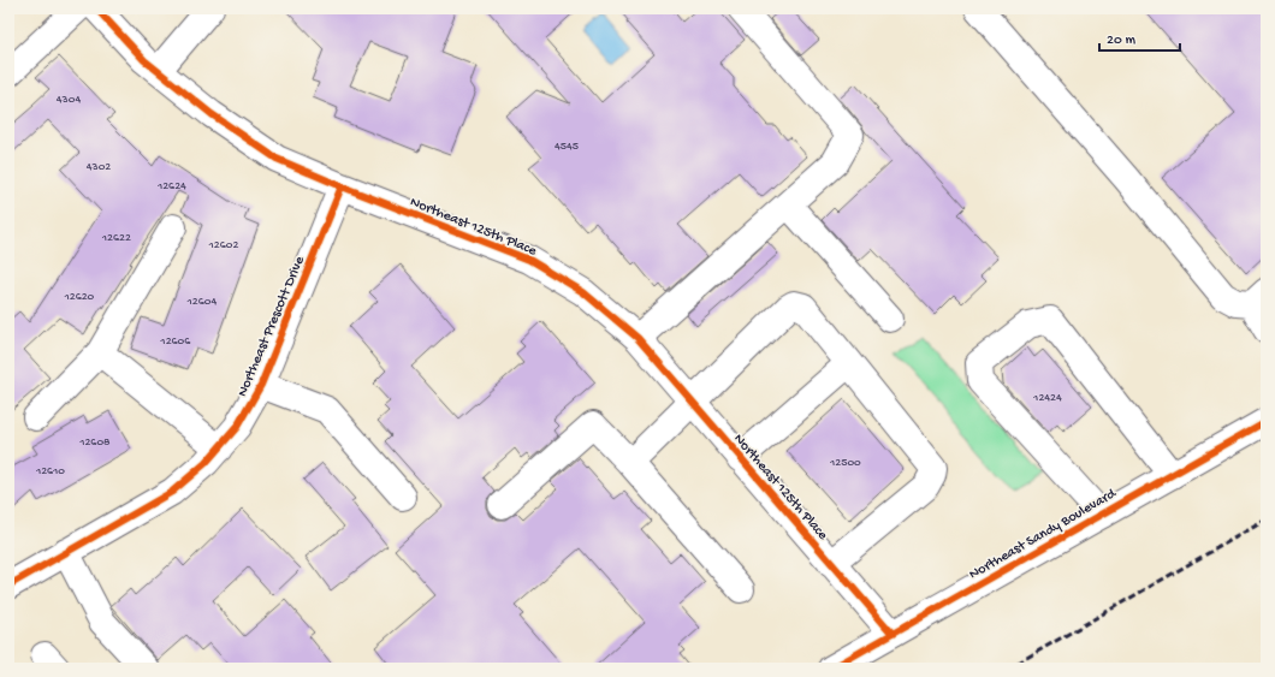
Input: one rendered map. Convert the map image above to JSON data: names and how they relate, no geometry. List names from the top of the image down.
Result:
{
  "streets": {
    "street": ["Northeast 125th Place", "Northeast Prescott Drive", "Northeast Sandy Boulevard"]
  },
  "crossings": [
    ["Northeast 125th Place", "Northeast Prescott Drive"],
    ["Northeast 125th Place", "Northeast Sandy Boulevard"]
  ],
  "house_numbers": [
    "4304",
    "4545",
    "4302",
    "12624",
    "12622",
    "12602",
    "12620",
    "12604",
    "12606",
    "12424",
    "12608",
    "12500",
    "12610"
  ],
  "scale_bar": "20 m"
}
